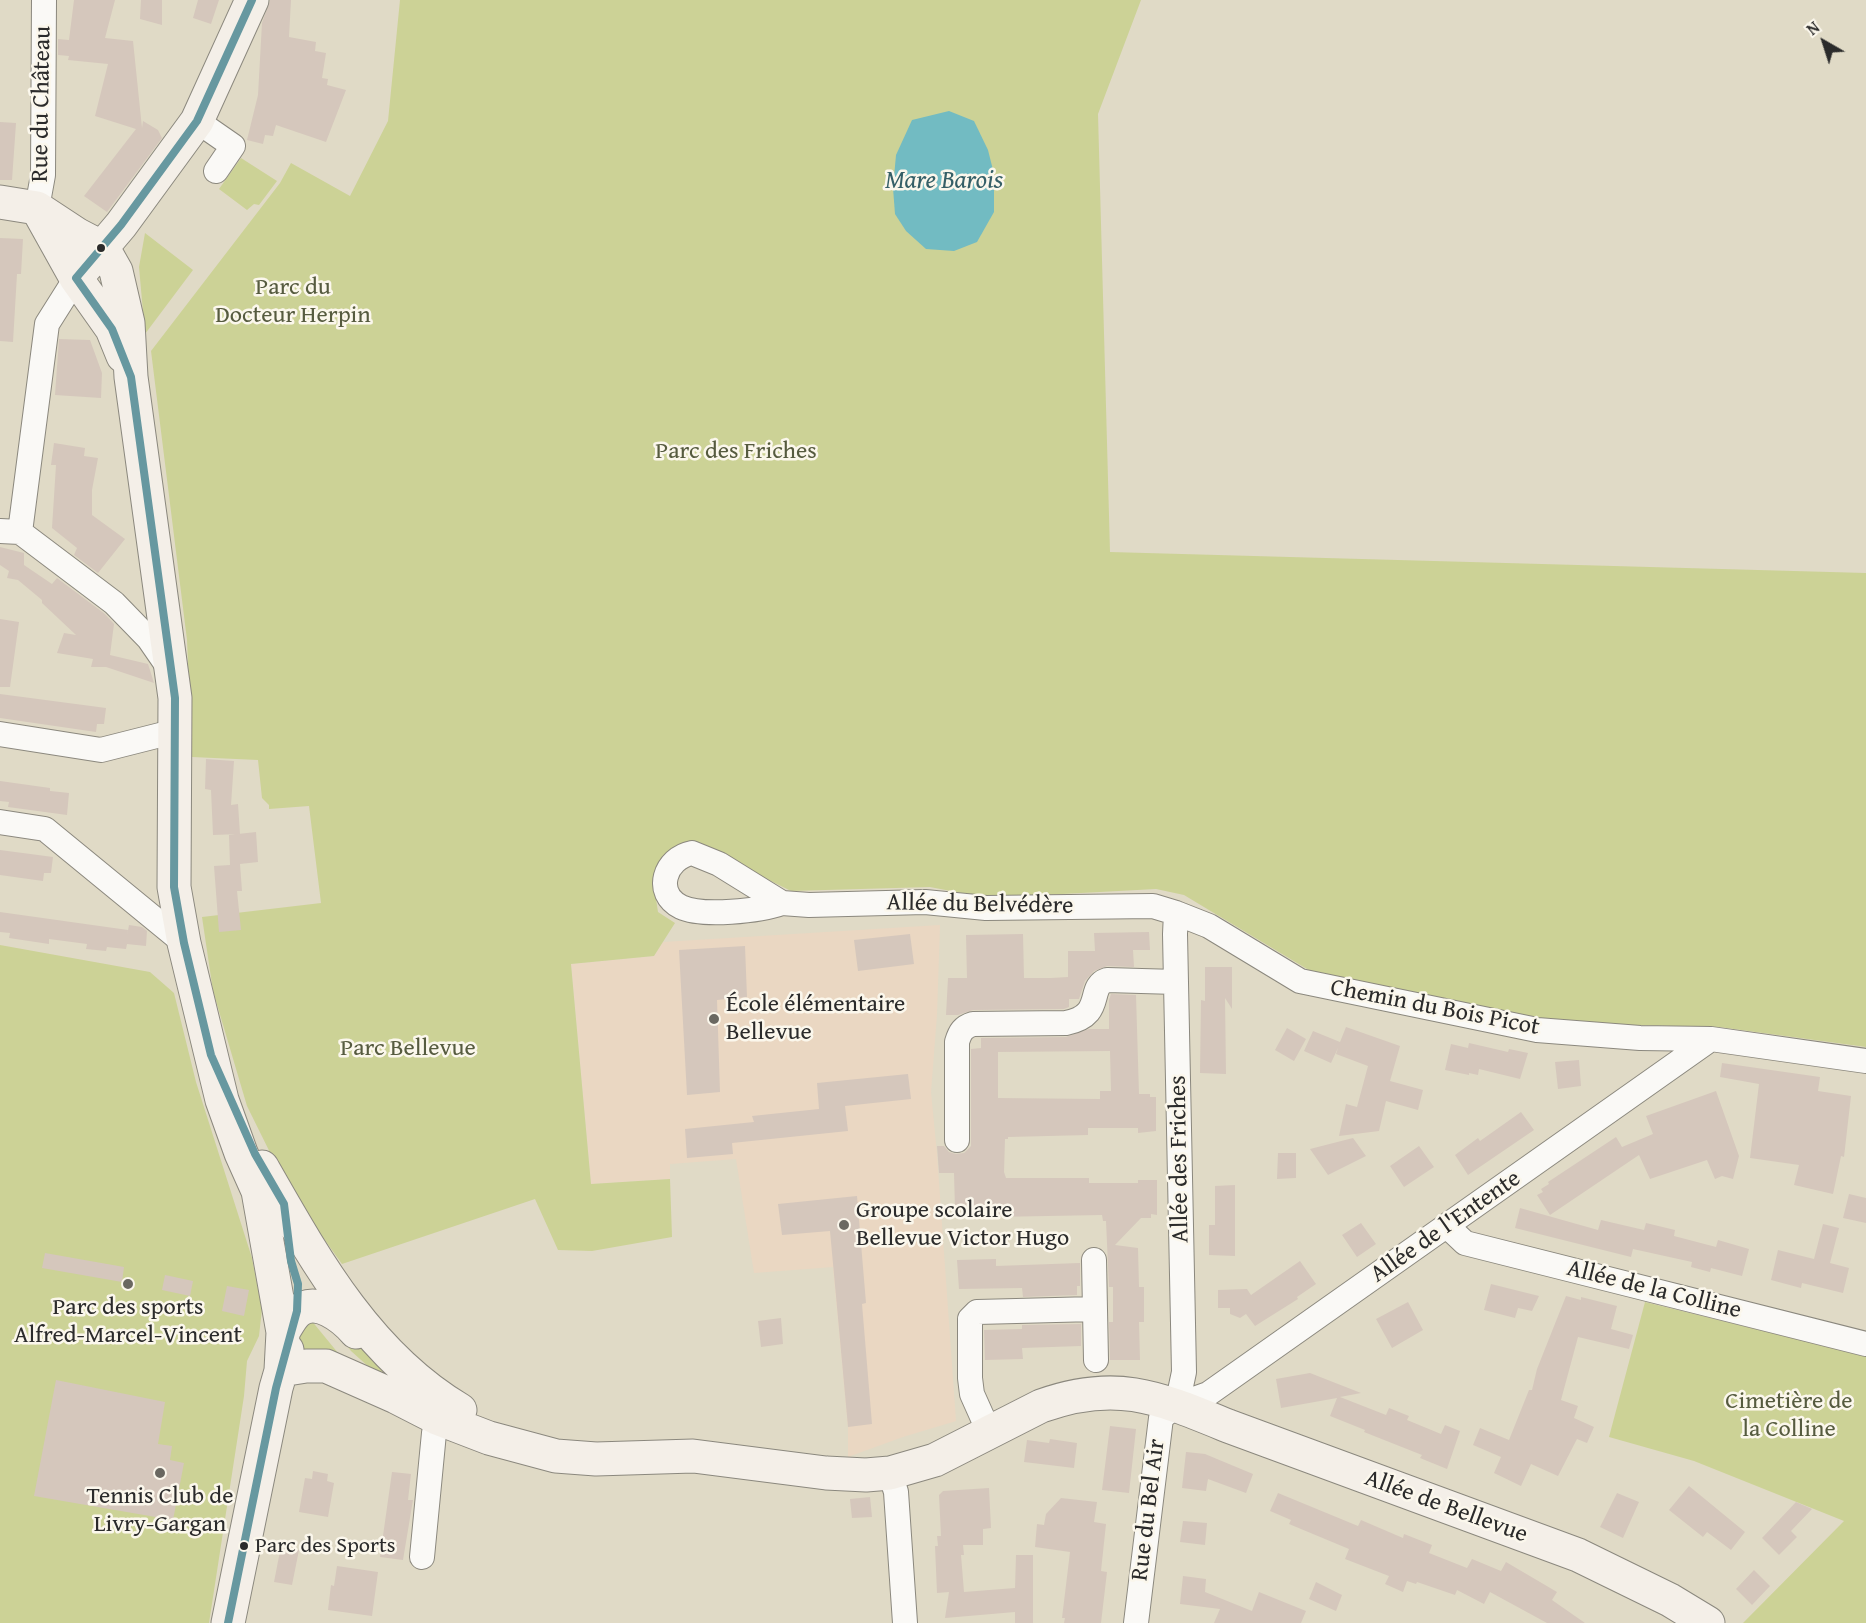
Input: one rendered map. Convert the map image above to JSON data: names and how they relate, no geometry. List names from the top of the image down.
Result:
{
  "streets": {
    "street": [
      "Rue du Château",
      "Allée du Belvédère",
      "Chemin du Bois Picot",
      "Allée des Friches",
      "Allée de l'Entente",
      "Allée de la Colline",
      "Allée de Bellevue",
      "Rue du Bel Air"
    ]
  },
  "crossings": [
    ["Allée du Belvédère", "Chemin du Bois Picot"],
    ["Allée du Belvédère", "Allée des Friches"],
    ["Chemin du Bois Picot", "Allée des Friches"],
    ["Chemin du Bois Picot", "Allée de l'Entente"],
    ["Allée des Friches", "Allée de l'Entente"],
    ["Allée des Friches", "Allée de Bellevue"],
    ["Allée des Friches", "Rue du Bel Air"],
    ["Allée de l'Entente", "Allée de la Colline"],
    ["Allée de l'Entente", "Allée de Bellevue"],
    ["Allée de l'Entente", "Rue du Bel Air"],
    ["Allée de Bellevue", "Rue du Bel Air"]
  ],
  "water": ["Mare Barois"],
  "parks": [
    "Parc du Docteur Herpin",
    "Parc des Friches",
    "Parc Bellevue",
    "Cimetière de la Colline"
  ],
  "places": [
    "École élémentaire Bellevue",
    "Groupe scolaire Bellevue Victor Hugo",
    "Parc des sports Alfred-Marcel-Vincent",
    "Tennis Club de Livry-Gargan",
    "Parc des Sports"
  ],
  "north": "top left"
}
